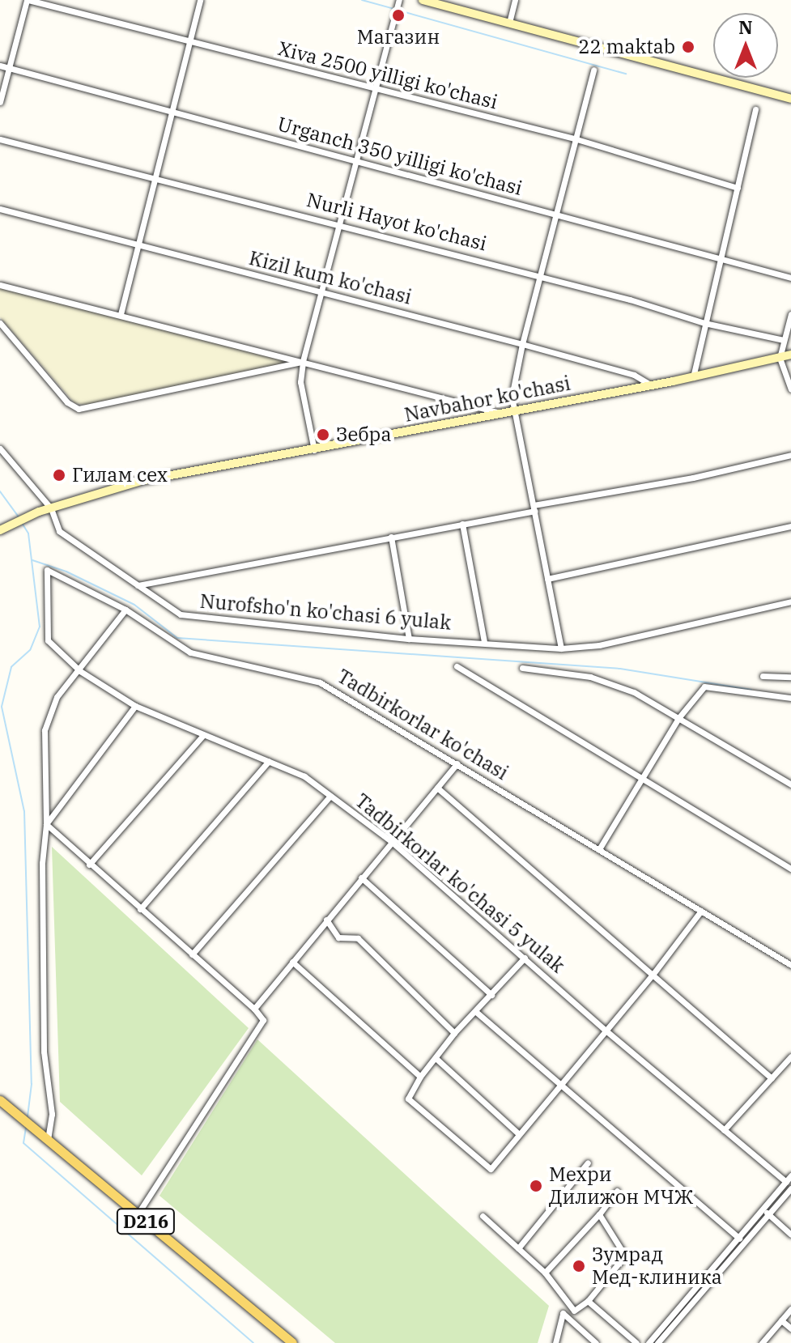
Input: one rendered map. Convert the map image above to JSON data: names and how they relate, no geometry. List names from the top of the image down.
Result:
{
  "streets": {
    "main road": ["Navbahor ko'chasi", "D216"],
    "street": [
      "Xiva 2500 yilligi ko'chasi",
      "Urganch 350 yilligi ko'chasi",
      "Nurli Hayot ko'chasi",
      "Kizil kum ko'chasi",
      "Nurofsho'n ko'chasi 6 yulak",
      "Tadbirkorlar ko'chasi",
      "Tadbirkorlar ko'chasi 5 yulak"
    ]
  },
  "crossings": [
    ["Kizil kum ko'chasi", "Navbahor ko'chasi"],
    ["Navbahor ko'chasi", "Nurofsho'n ko'chasi 6 yulak"],
    ["Tadbirkorlar ko'chasi", "Tadbirkorlar ko'chasi 5 yulak"]
  ],
  "places": [
    "Магазин",
    "22 maktab",
    "Зебра",
    "Гилам сех",
    "Мехри Дилижон МЧЖ",
    "Зумрад Мед-клиника"
  ],
  "north": "top"
}
